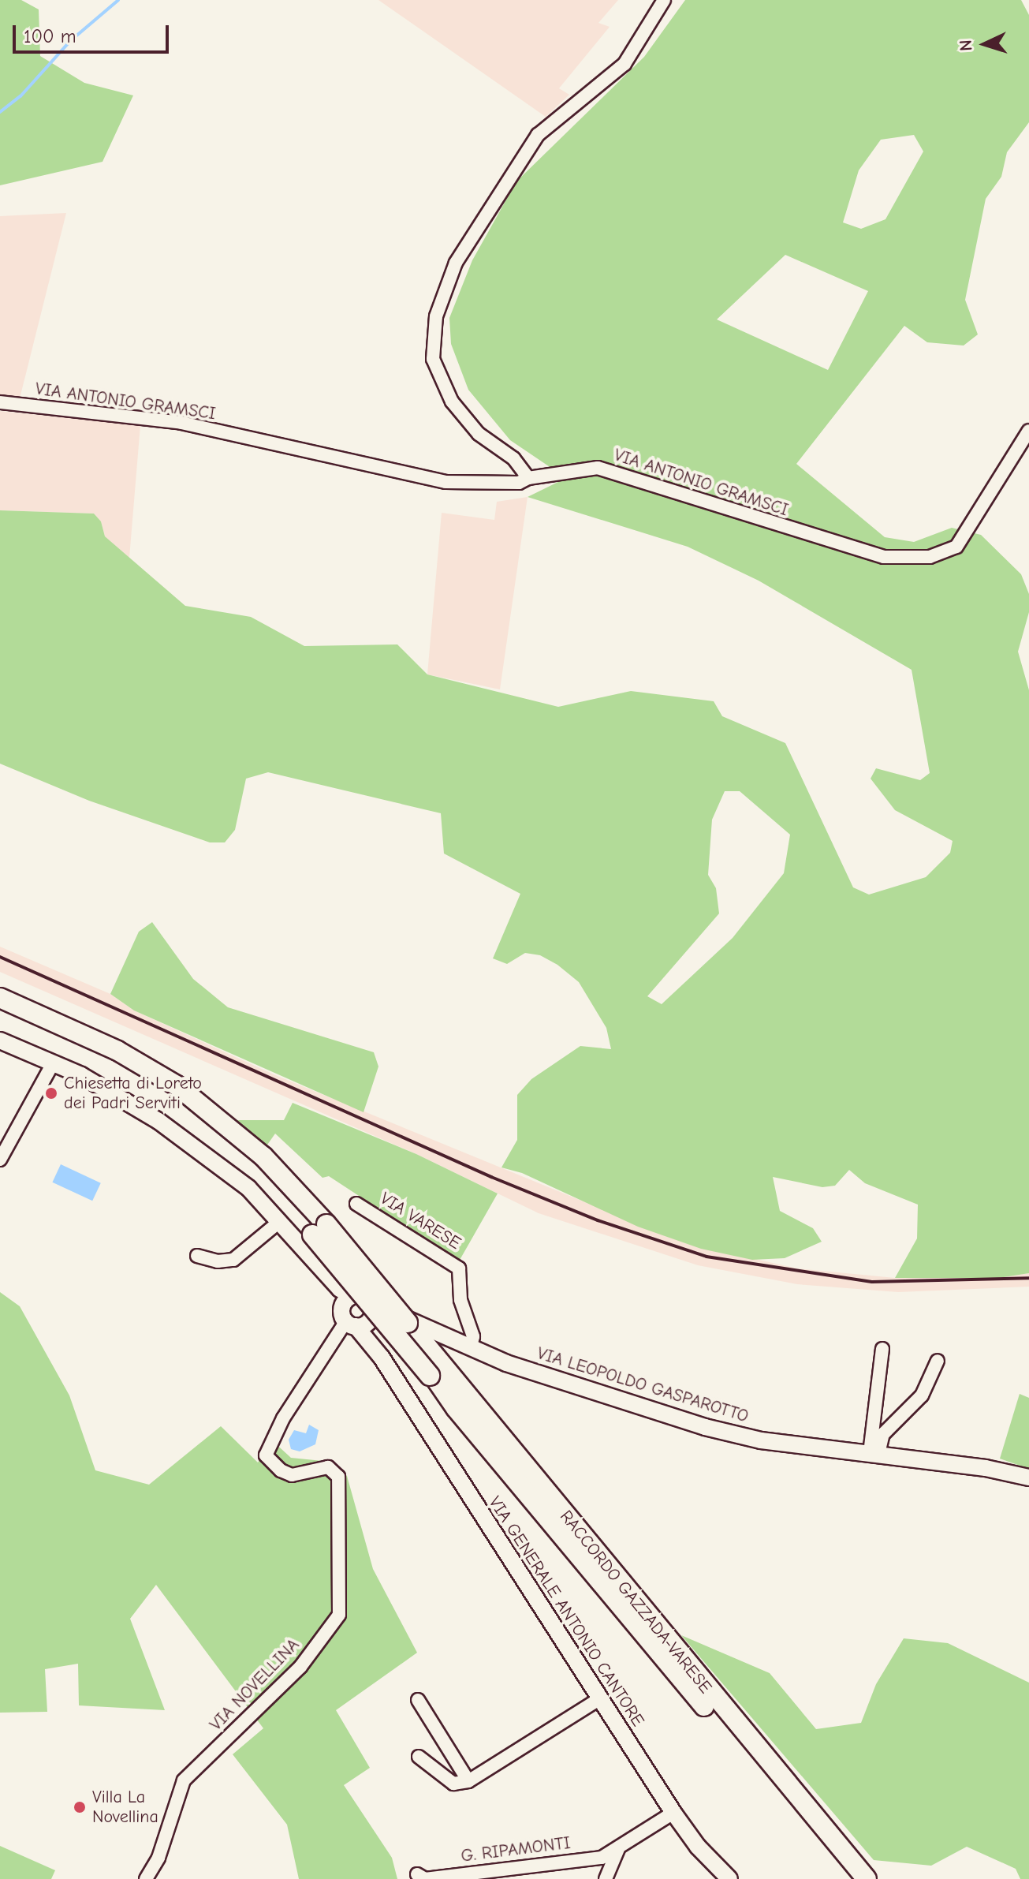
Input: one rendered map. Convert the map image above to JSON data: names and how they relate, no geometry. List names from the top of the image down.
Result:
{
  "streets": {
    "highway": ["RACCORDO GAZZADA-VARESE"],
    "main road": ["VIA LEOPOLDO GASPAROTTO", "VIA GENERALE ANTONIO CANTORE"],
    "street": [
      "VIA ANTONIO GRAMSCI",
      "VIA VARESE",
      "VIA NOVELLINA",
      "G. RIPAMONTI"
    ]
  },
  "crossings": [
    ["VIA VARESE", "VIA LEOPOLDO GASPAROTTO"],
    ["VIA LEOPOLDO GASPAROTTO", "RACCORDO GAZZADA-VARESE"],
    ["VIA LEOPOLDO GASPAROTTO", "VIA GENERALE ANTONIO CANTORE"],
    ["VIA GENERALE ANTONIO CANTORE", "VIA NOVELLINA"],
    ["VIA GENERALE ANTONIO CANTORE", "G. RIPAMONTI"]
  ],
  "places": ["Chiesetta di Loreto dei Padri Serviti", "Villa La Novellina"],
  "scale_bar": "100 m",
  "north": "left"
}
